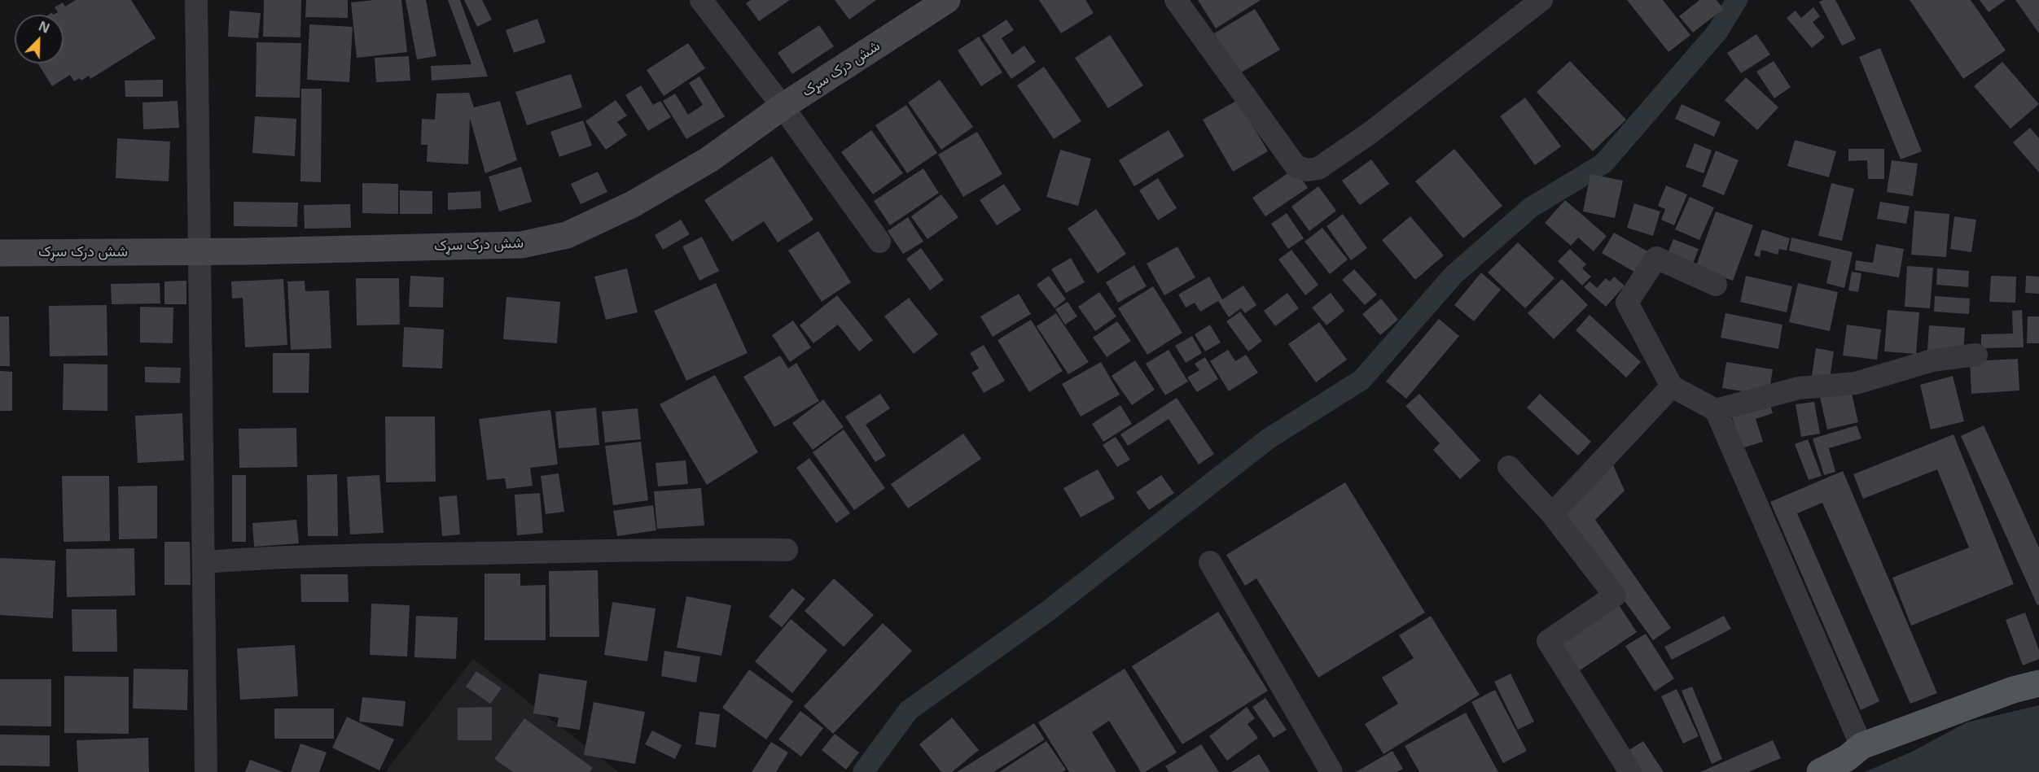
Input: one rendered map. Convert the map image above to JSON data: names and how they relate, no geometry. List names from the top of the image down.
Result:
{
  "streets": {
    "main road": ["شش درک سړک"]
  },
  "north": "top right"
}
